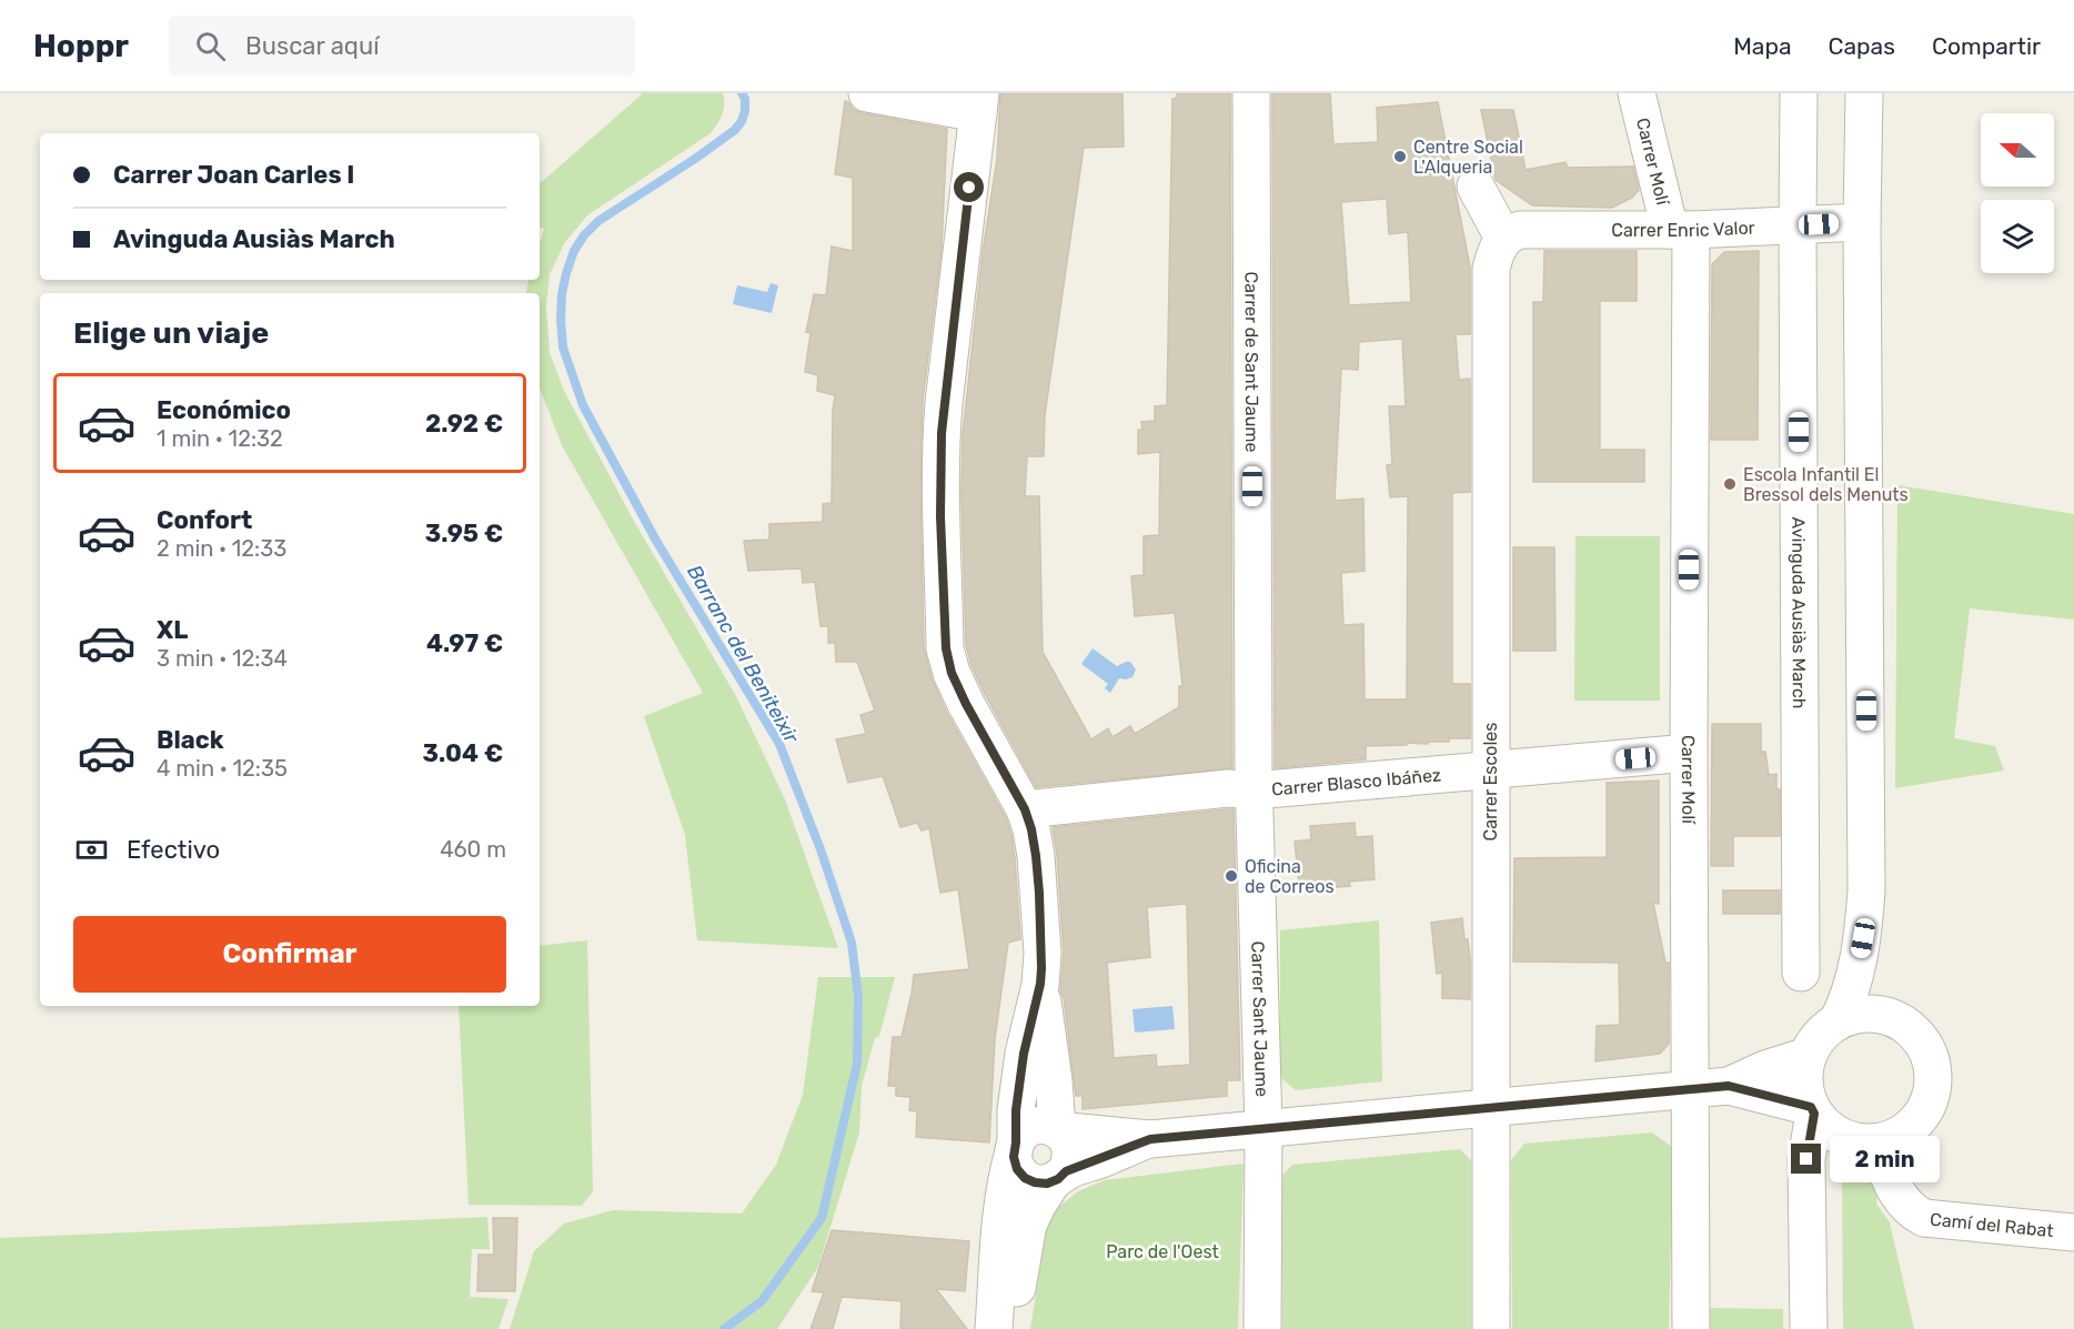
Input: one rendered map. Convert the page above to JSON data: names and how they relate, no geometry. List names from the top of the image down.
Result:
{
  "streets": {
    "street": [
      "Carrer Molí",
      "Carrer Enric Valor",
      "Carrer de Sant Jaume",
      "Avinguda Ausiàs March",
      "Carrer Blasco Ibáñez",
      "Carrer Escoles",
      "Carrer Sant Jaume",
      "Camí del Rabat"
    ]
  },
  "crossings": [
    ["Carrer Molí", "Carrer Enric Valor"],
    ["Carrer Molí", "Carrer Blasco Ibáñez"],
    ["Carrer Enric Valor", "Avinguda Ausiàs March"],
    ["Carrer Enric Valor", "Carrer Escoles"],
    ["Carrer de Sant Jaume", "Carrer Blasco Ibáñez"],
    ["Carrer de Sant Jaume", "Carrer Sant Jaume"],
    ["Carrer Blasco Ibáñez", "Carrer Escoles"],
    ["Carrer Blasco Ibáñez", "Carrer Sant Jaume"]
  ],
  "water": ["Barranc del Beniteixir"],
  "parks": ["Parc de l'Oest"],
  "places": ["Centre Social L'Alqueria", "Escola Infantil El Bressol dels Menuts", "Oficina de Correos"],
  "north": "left",
  "page": {
    "header": "Hoppr",
    "search": "Buscar aquí",
    "nav": ["Mapa", "Capas", "Compartir"],
    "banner": ["Carrer Joan Carles I", "Avinguda Ausiàs March"],
    "heading": "Elige un viaje",
    "list": [
      {
        "name": "Económico",
        "note": "1 min · 12:32",
        "value": "2.92 €"
      },
      {
        "name": "Confort",
        "note": "2 min · 12:33",
        "value": "3.95 €"
      },
      {
        "name": "XL",
        "note": "3 min · 12:34",
        "value": "4.97 €"
      },
      {
        "name": "Black",
        "note": "4 min · 12:35",
        "value": "3.04 €"
      }
    ],
    "pay": ["Efectivo", "460 m"],
    "buttons": "Confirmar",
    "bubble": "2 min"
  }
}
